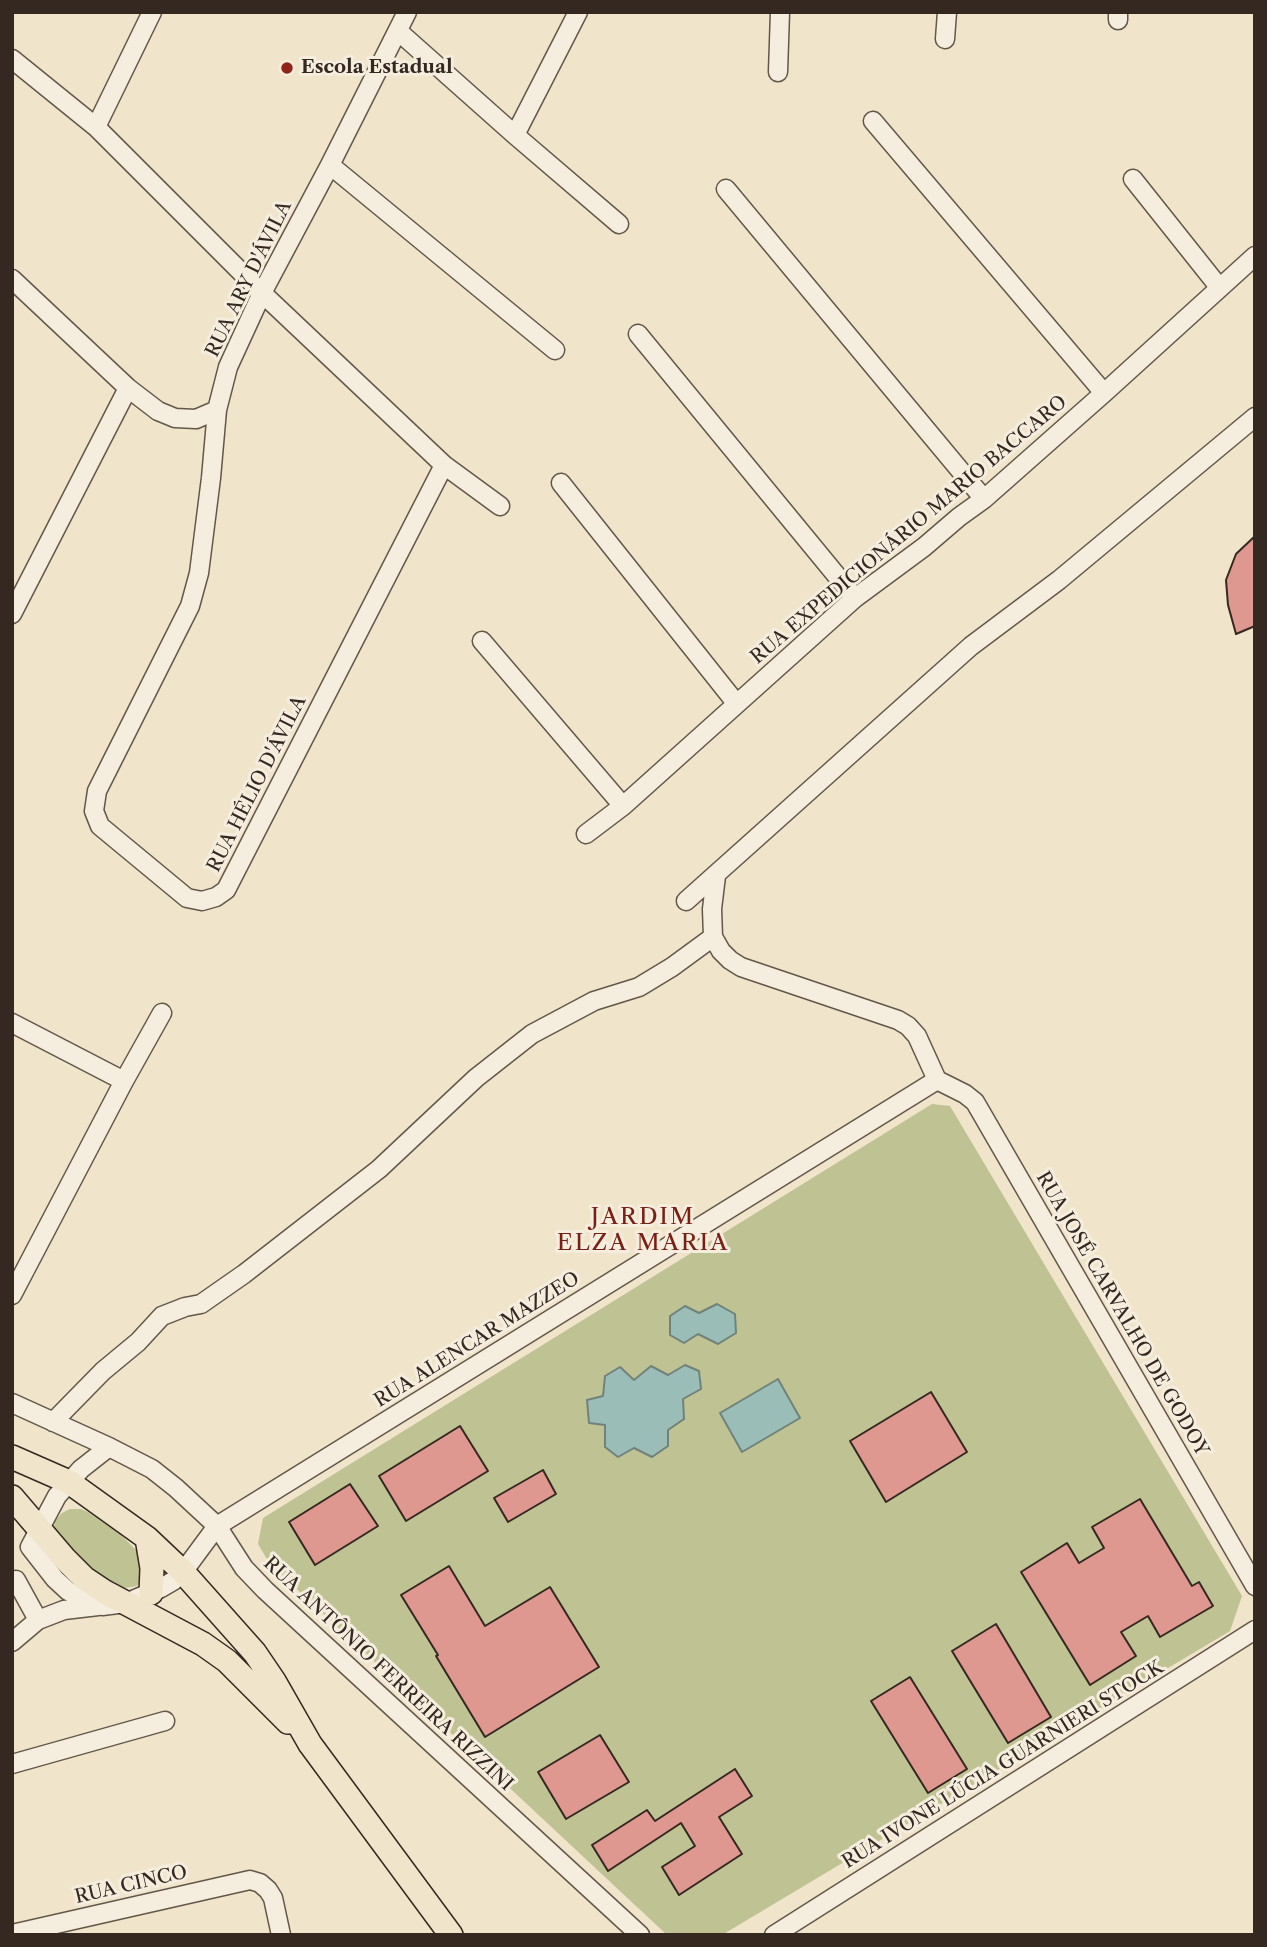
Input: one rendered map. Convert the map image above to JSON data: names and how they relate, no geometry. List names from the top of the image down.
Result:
{
  "streets": {
    "street": [
      "RUA ARY D'ÁVILA",
      "RUA EXPEDICIONÁRIO MARIO BACCARO",
      "RUA HÉLIO D'ÁVILA",
      "RUA JOSÉ CARVALHO DE GODOY",
      "RUA ALENCAR MAZZEO",
      "RUA ANTÔNIO FERREIRA RIZZINI",
      "RUA IVONE LÚCIA GUARNIERI STOCK",
      "RUA CINCO"
    ]
  },
  "crossings": [
    ["RUA ARY D'ÁVILA", "RUA HÉLIO D'ÁVILA"],
    ["RUA JOSÉ CARVALHO DE GODOY", "RUA ALENCAR MAZZEO"],
    ["RUA ALENCAR MAZZEO", "RUA ANTÔNIO FERREIRA RIZZINI"]
  ],
  "districts": ["JARDIM ELZA MARIA"],
  "places": ["Escola Estadual"]
}
